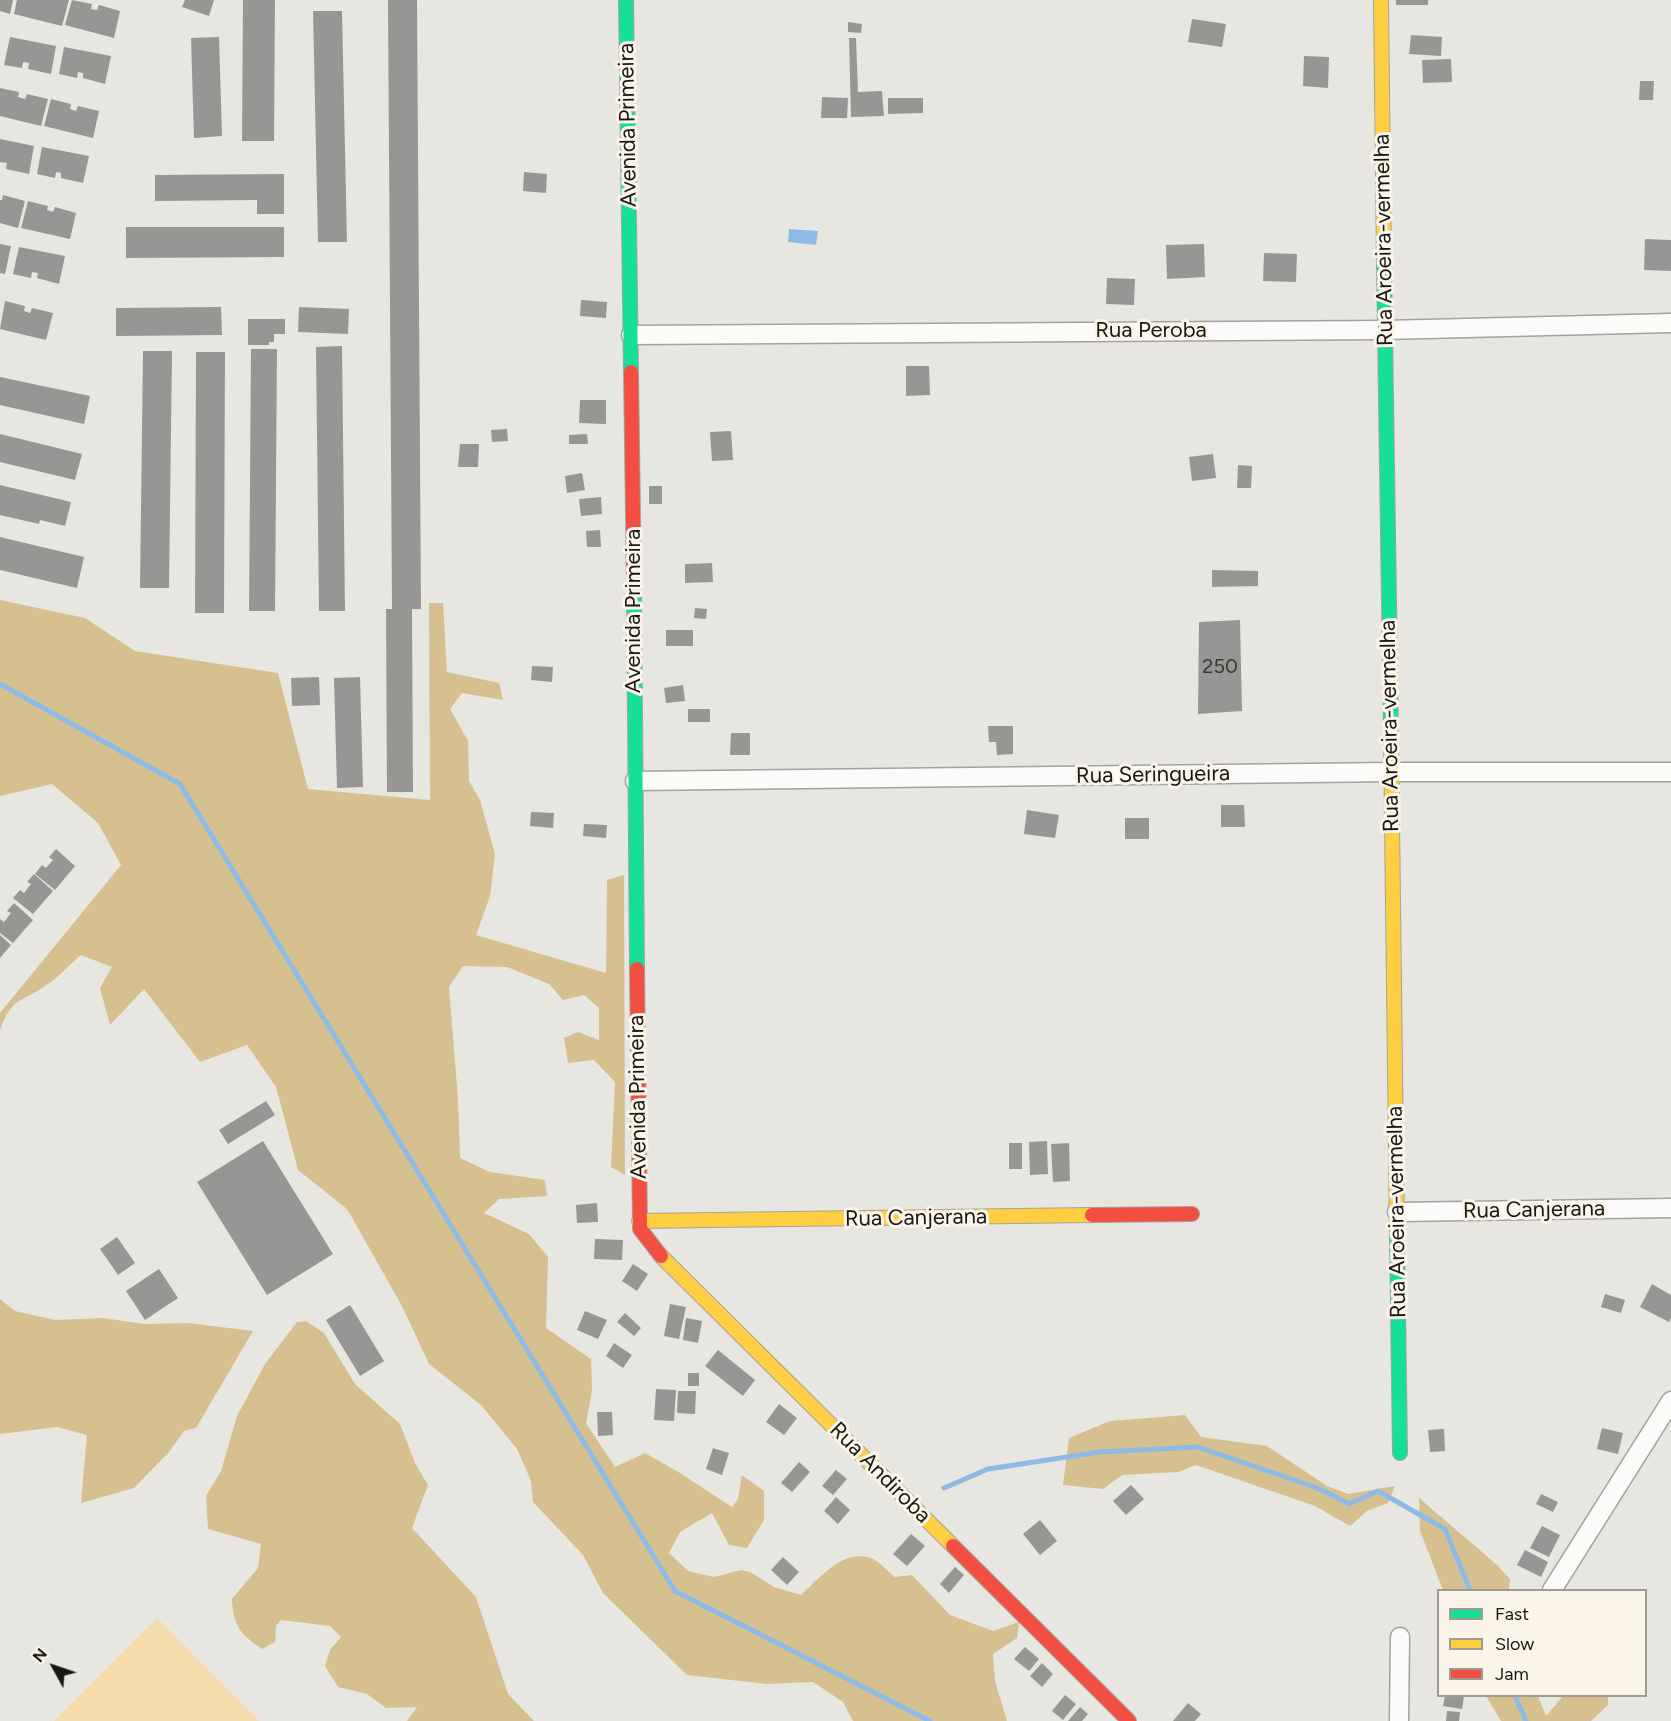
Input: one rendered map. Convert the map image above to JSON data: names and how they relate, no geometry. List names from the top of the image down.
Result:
{
  "streets": {
    "street": [
      "Avenida Primeira",
      "Rua Aroeira-vermelha",
      "Rua Peroba",
      "Rua Seringueira",
      "Rua Canjerana",
      "Rua Andiroba"
    ]
  },
  "crossings": [
    ["Avenida Primeira", "Rua Peroba"],
    ["Avenida Primeira", "Rua Seringueira"],
    ["Avenida Primeira", "Rua Canjerana"],
    ["Avenida Primeira", "Rua Andiroba"],
    ["Rua Aroeira-vermelha", "Rua Peroba"],
    ["Rua Aroeira-vermelha", "Rua Seringueira"],
    ["Rua Aroeira-vermelha", "Rua Canjerana"],
    ["Rua Canjerana", "Rua Andiroba"]
  ],
  "house_numbers": ["250"],
  "legend": ["Fast", "Slow", "Jam"],
  "north": "top left"
}
